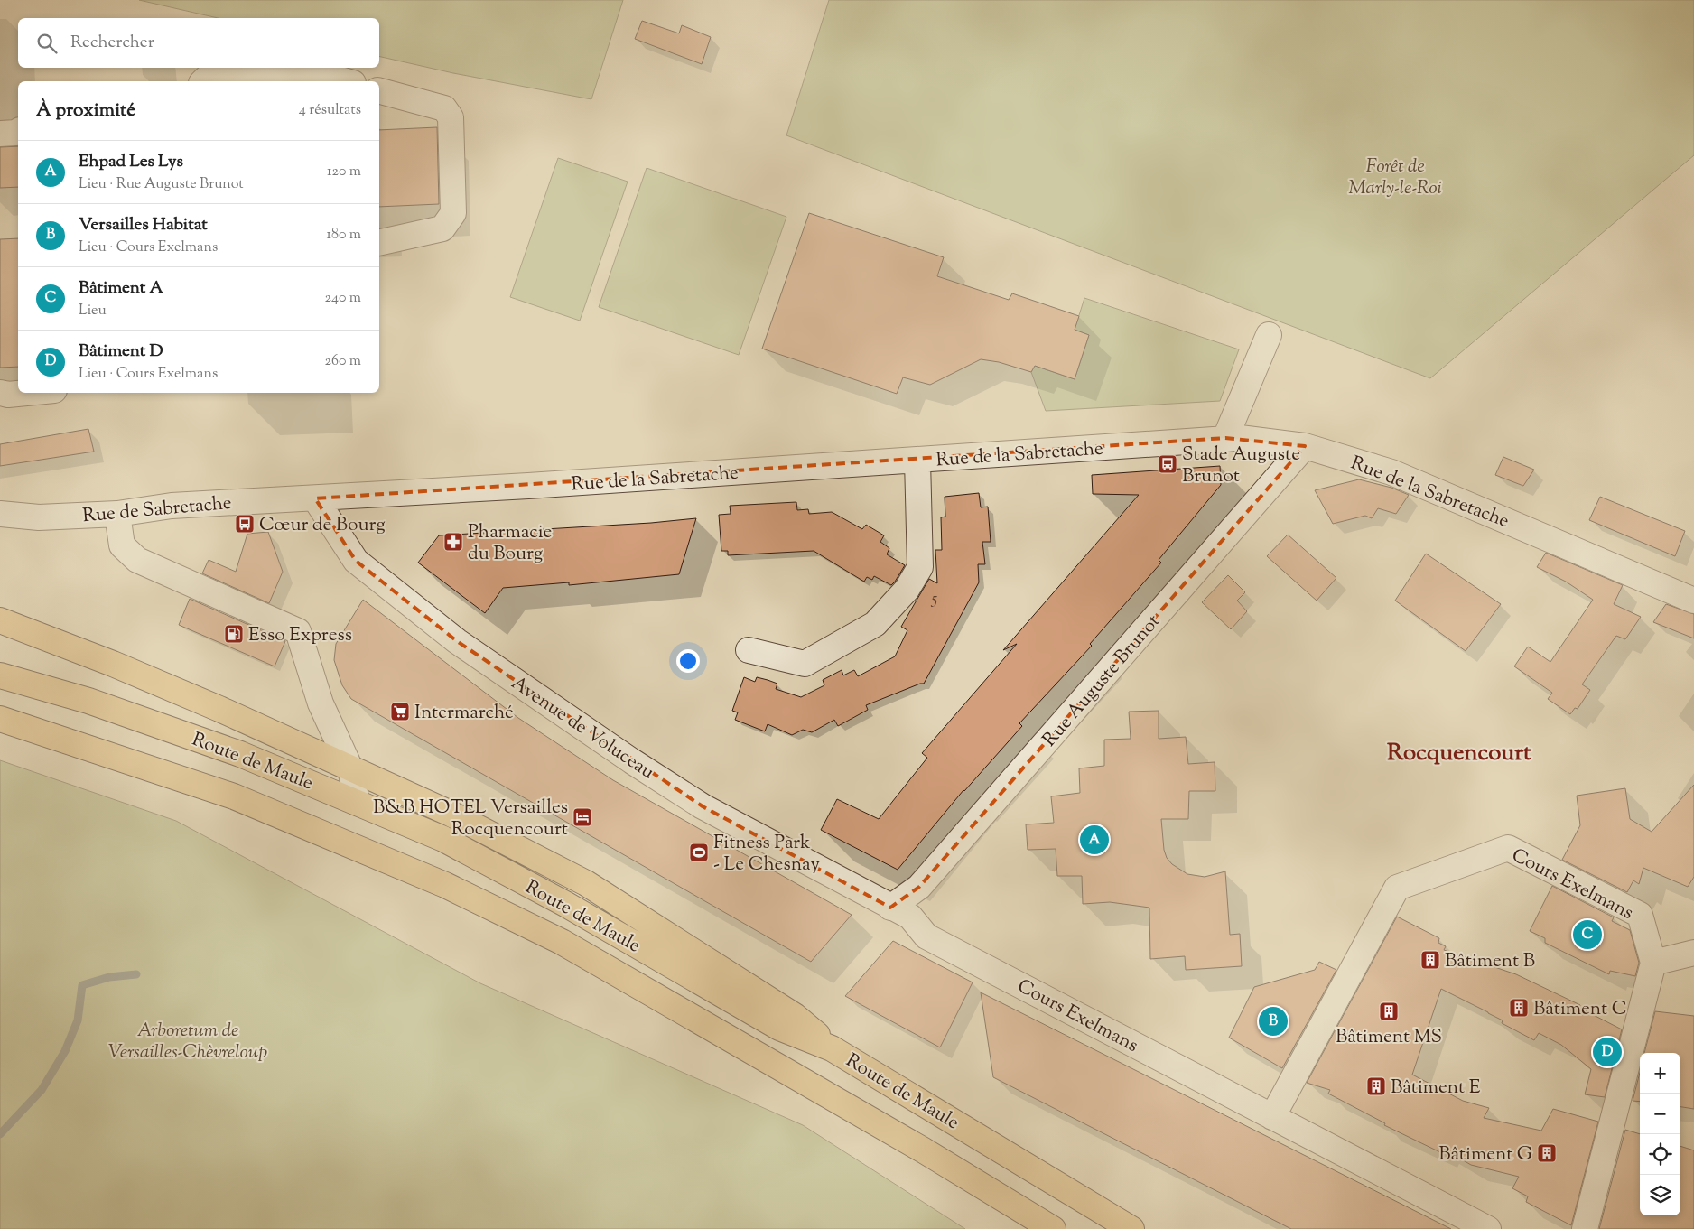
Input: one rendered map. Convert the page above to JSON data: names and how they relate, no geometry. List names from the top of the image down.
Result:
{
  "streets": {
    "main road": ["Route de Maule"],
    "street": [
      "Rue de la Sabretache",
      "Rue de Sabretache",
      "Rue Auguste Brunot",
      "Avenue de Voluceau",
      "Cours Exelmans"
    ]
  },
  "crossings": [
    ["Rue de la Sabretache", "Rue de Sabretache"],
    ["Rue de la Sabretache", "Rue Auguste Brunot"],
    ["Rue de la Sabretache", "Avenue de Voluceau"],
    ["Rue de Sabretache", "Avenue de Voluceau"],
    ["Rue Auguste Brunot", "Avenue de Voluceau"],
    ["Rue Auguste Brunot", "Cours Exelmans"],
    ["Avenue de Voluceau", "Cours Exelmans"]
  ],
  "districts": ["Rocquencourt"],
  "parks": ["Forêt de Marly-le-Roi", "Arboretum de Versailles-Chèvreloup"],
  "places": {
    "bus stop": ["Stade Auguste Brunot", "Cœur de Bourg"],
    "pharmacy": ["Pharmacie du Bourg"],
    "fuel station": ["Esso Express"],
    "supermarket": ["Intermarché"],
    "hotel": ["B&B HOTEL Versailles Rocquencourt"],
    "sports": ["Fitness Park - Le Chesnay"],
    "building": [
      "Bâtiment B",
      "Bâtiment C",
      "Bâtiment MS",
      "Bâtiment E",
      "Bâtiment G"
    ]
  },
  "house_numbers": ["5"],
  "page": {
    "search": "Rechercher",
    "heading": ["À proximité", "4 résultats"],
    "list": [
      {
        "mark": "A",
        "name": "Ehpad Les Lys",
        "note": "Lieu · Rue Auguste Brunot",
        "value": "120 m"
      },
      {
        "mark": "B",
        "name": "Versailles Habitat",
        "note": "Lieu · Cours Exelmans",
        "value": "180 m"
      },
      {
        "mark": "C",
        "name": "Bâtiment A",
        "note": "Lieu",
        "value": "240 m"
      },
      {
        "mark": "D",
        "name": "Bâtiment D",
        "note": "Lieu · Cours Exelmans",
        "value": "260 m"
      }
    ],
    "pins": [
      "A",
      "C",
      "B",
      "D"
    ],
    "map_buttons": ["+", "−"]
  }
}
